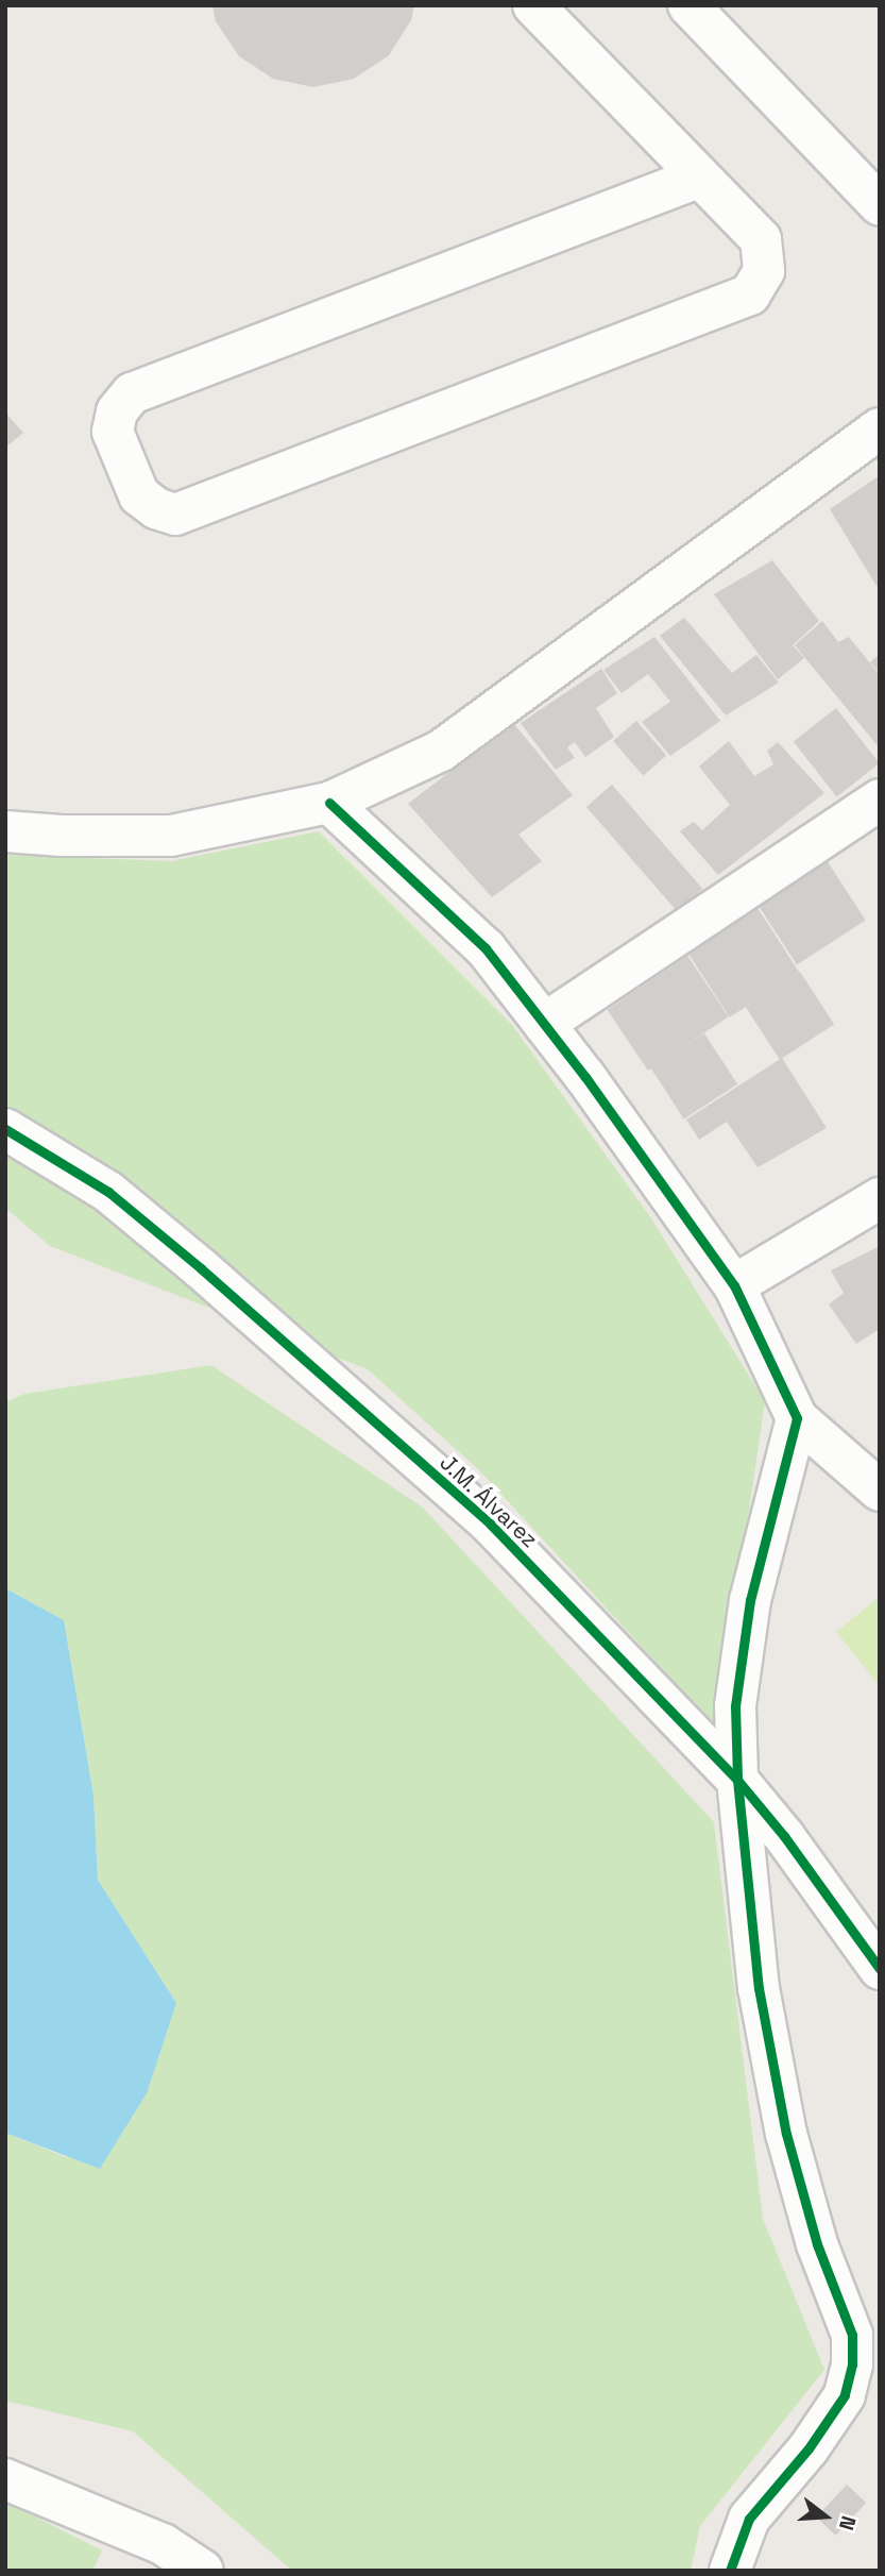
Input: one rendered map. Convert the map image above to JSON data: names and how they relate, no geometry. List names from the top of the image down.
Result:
{
  "streets": {
    "street": ["J.M. Álvarez"]
  },
  "north": "right"
}
